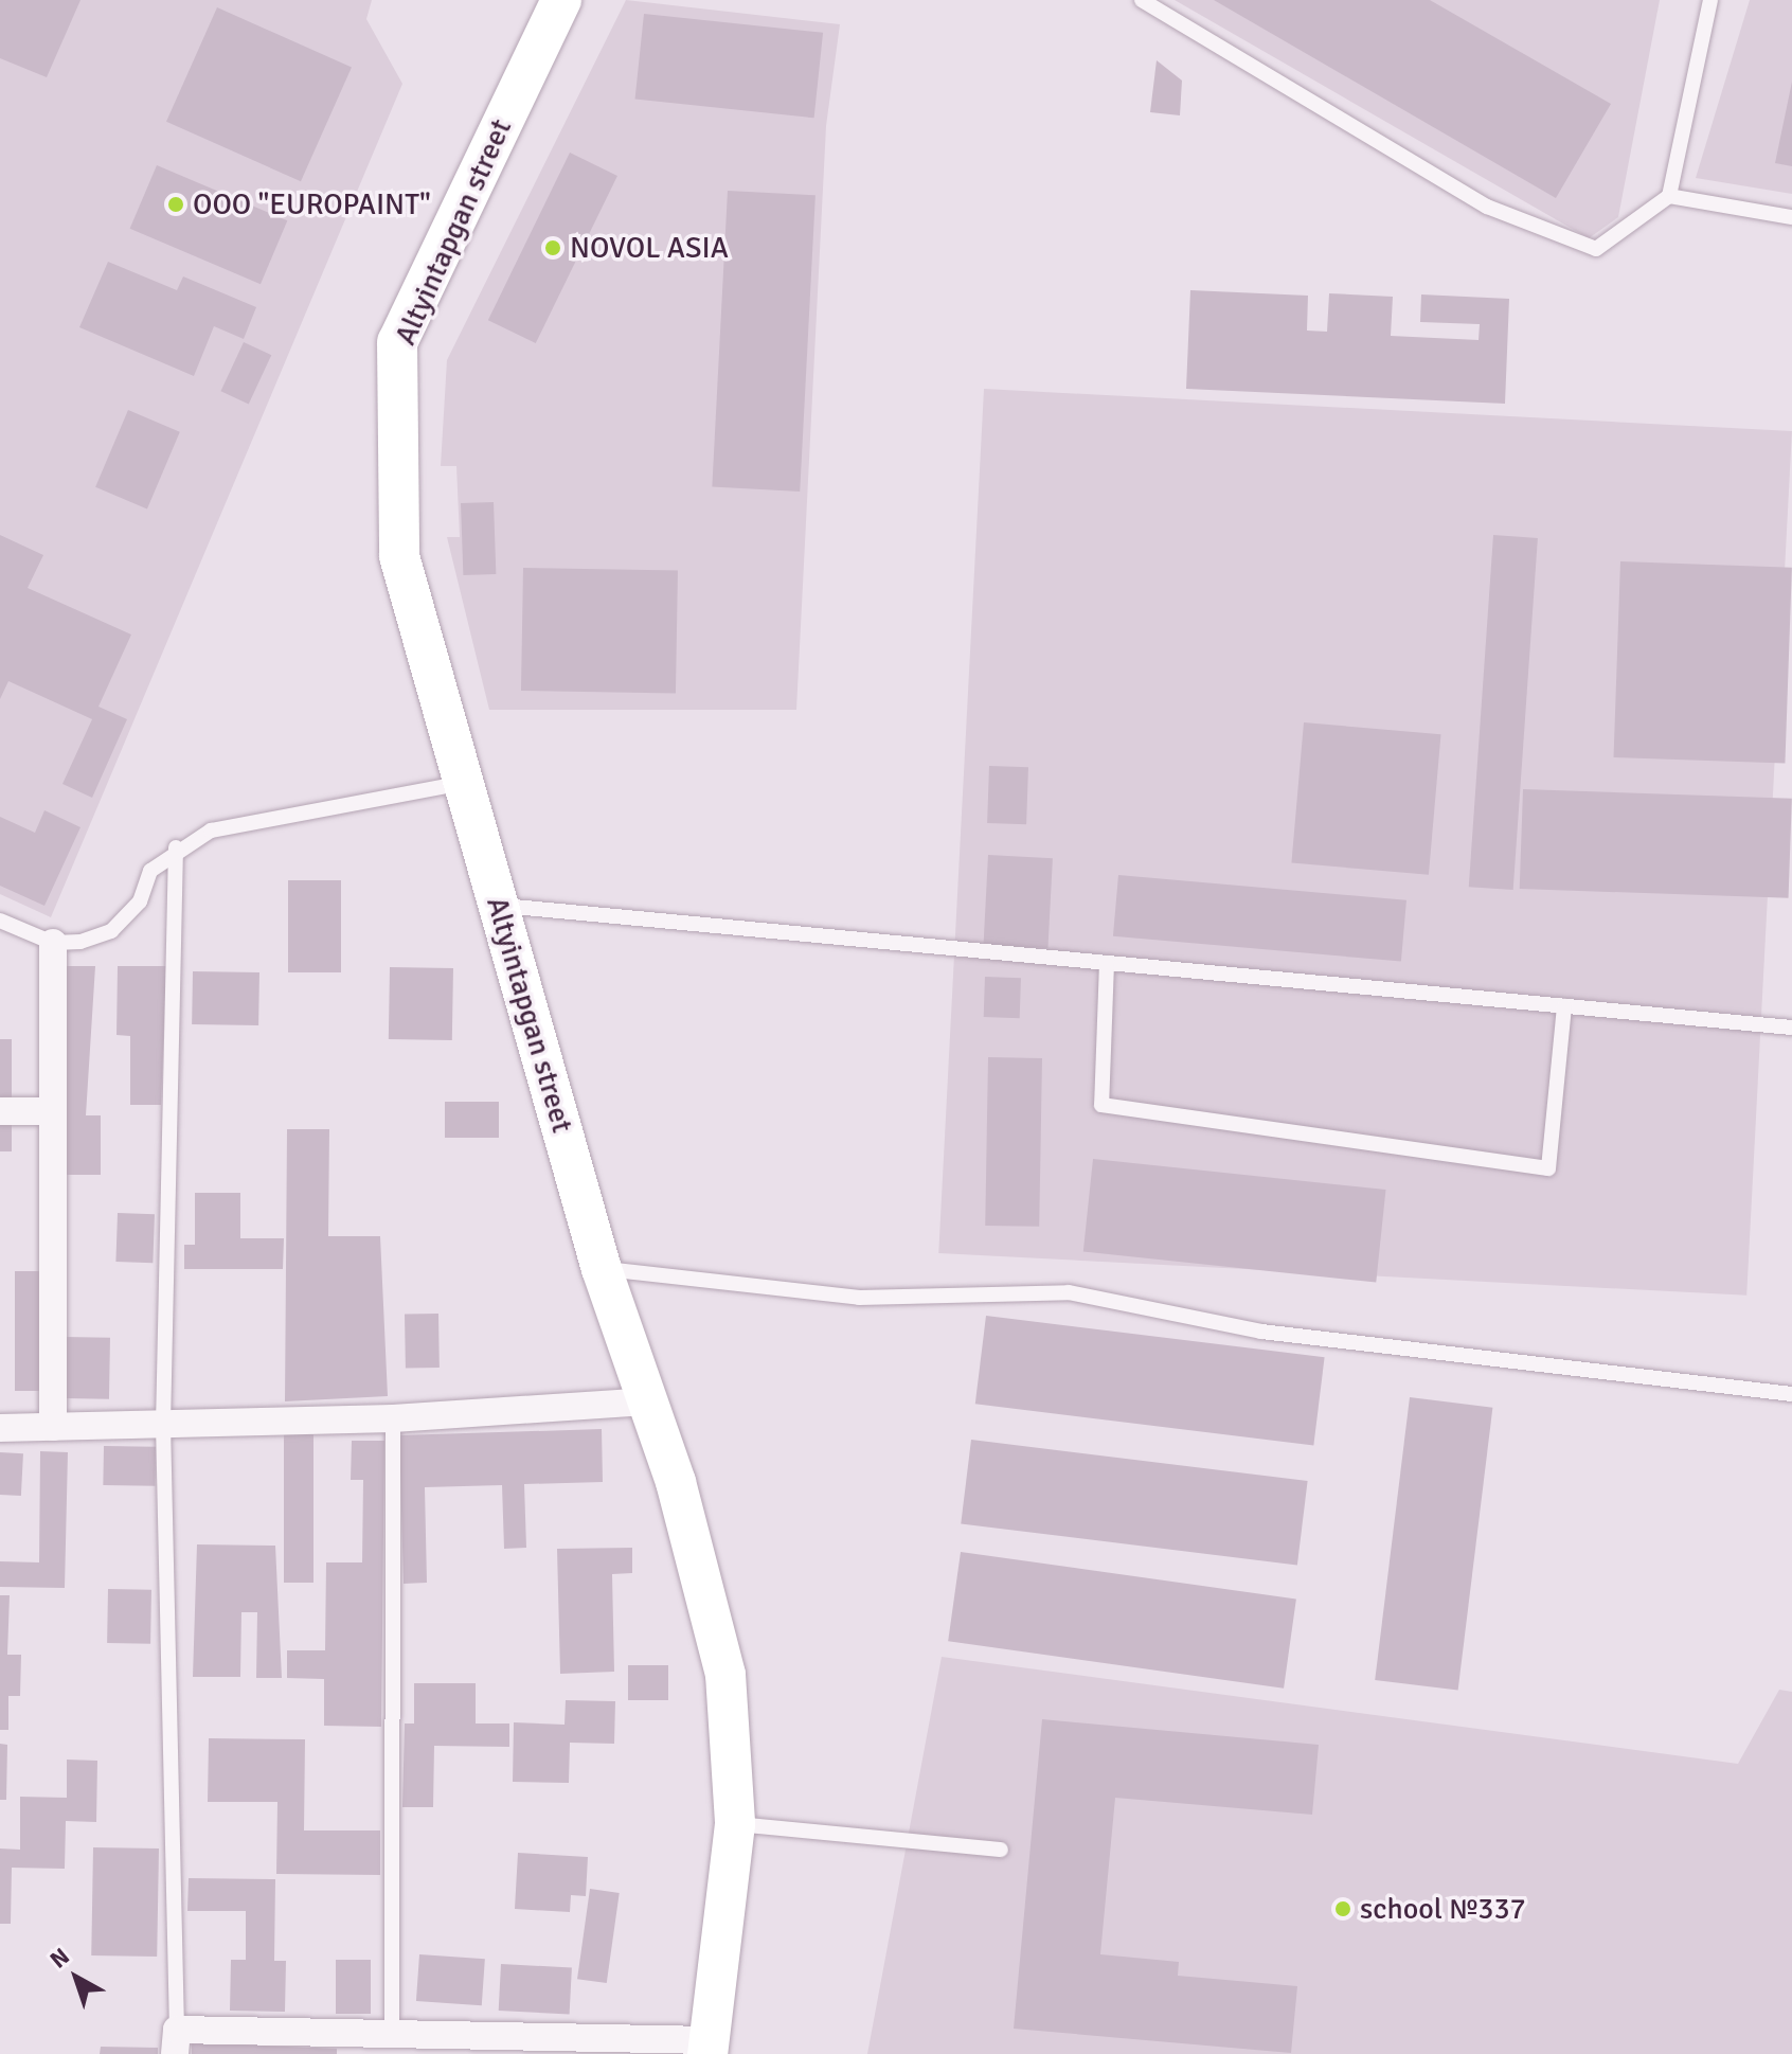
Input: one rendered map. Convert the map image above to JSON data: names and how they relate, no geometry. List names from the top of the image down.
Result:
{
  "streets": {
    "street": ["Altyintapgan street"]
  },
  "places": ["OOO \"EUROPAINT\"", "NOVOL ASIA", "school №337"],
  "north": "top left"
}
